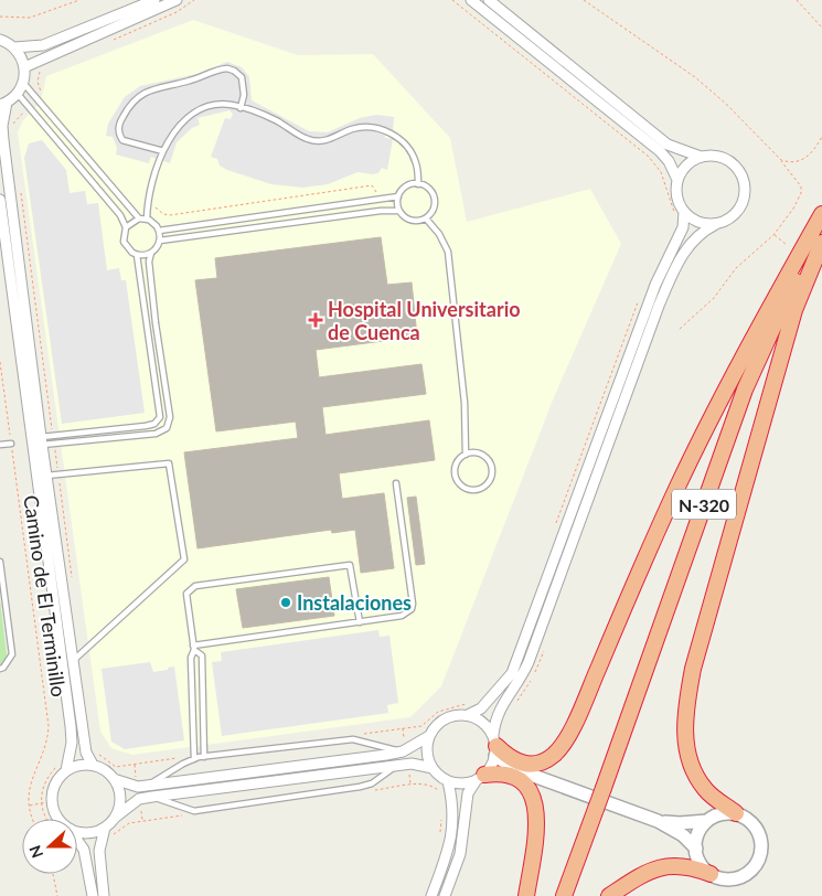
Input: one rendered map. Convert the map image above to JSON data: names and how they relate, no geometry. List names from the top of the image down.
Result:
{
  "streets": {
    "highway": ["N-320"],
    "path": ["Camino de El Terminillo"]
  },
  "places": {
    "health": ["Hospital Universitario de Cuenca"],
    "other": ["Instalaciones"]
  },
  "north": "left"
}
